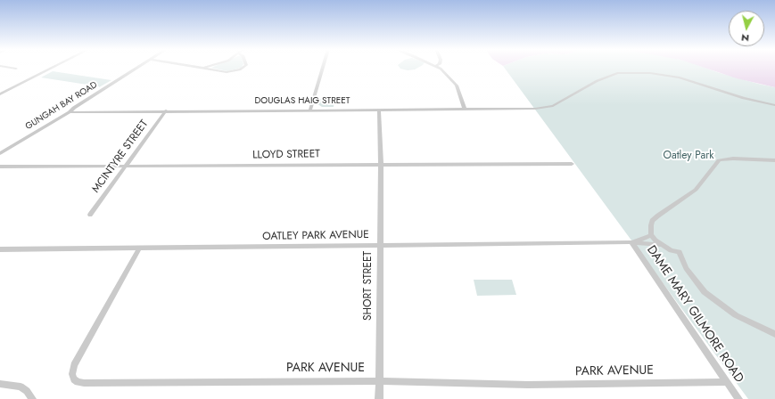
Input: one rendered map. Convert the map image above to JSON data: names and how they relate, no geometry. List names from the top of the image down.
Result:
{
  "streets": {
    "street": [
      "DOUGLAS HAIG STREET",
      "GUNGAH BAY ROAD",
      "LLOYD STREET",
      "MCINTYRE STREET",
      "OATLEY PARK AVENUE",
      "SHORT STREET",
      "DAME MARY GILMORE ROAD",
      "PARK AVENUE"
    ]
  },
  "crossings": [
    ["DOUGLAS HAIG STREET", "GUNGAH BAY ROAD"],
    ["DOUGLAS HAIG STREET", "MCINTYRE STREET"],
    ["DOUGLAS HAIG STREET", "SHORT STREET"],
    ["LLOYD STREET", "MCINTYRE STREET"],
    ["LLOYD STREET", "SHORT STREET"],
    ["OATLEY PARK AVENUE", "SHORT STREET"],
    ["OATLEY PARK AVENUE", "DAME MARY GILMORE ROAD"],
    ["OATLEY PARK AVENUE", "PARK AVENUE"],
    ["SHORT STREET", "PARK AVENUE"],
    ["DAME MARY GILMORE ROAD", "PARK AVENUE"]
  ],
  "parks": ["Oatley Park"],
  "north": "bottom"
}
